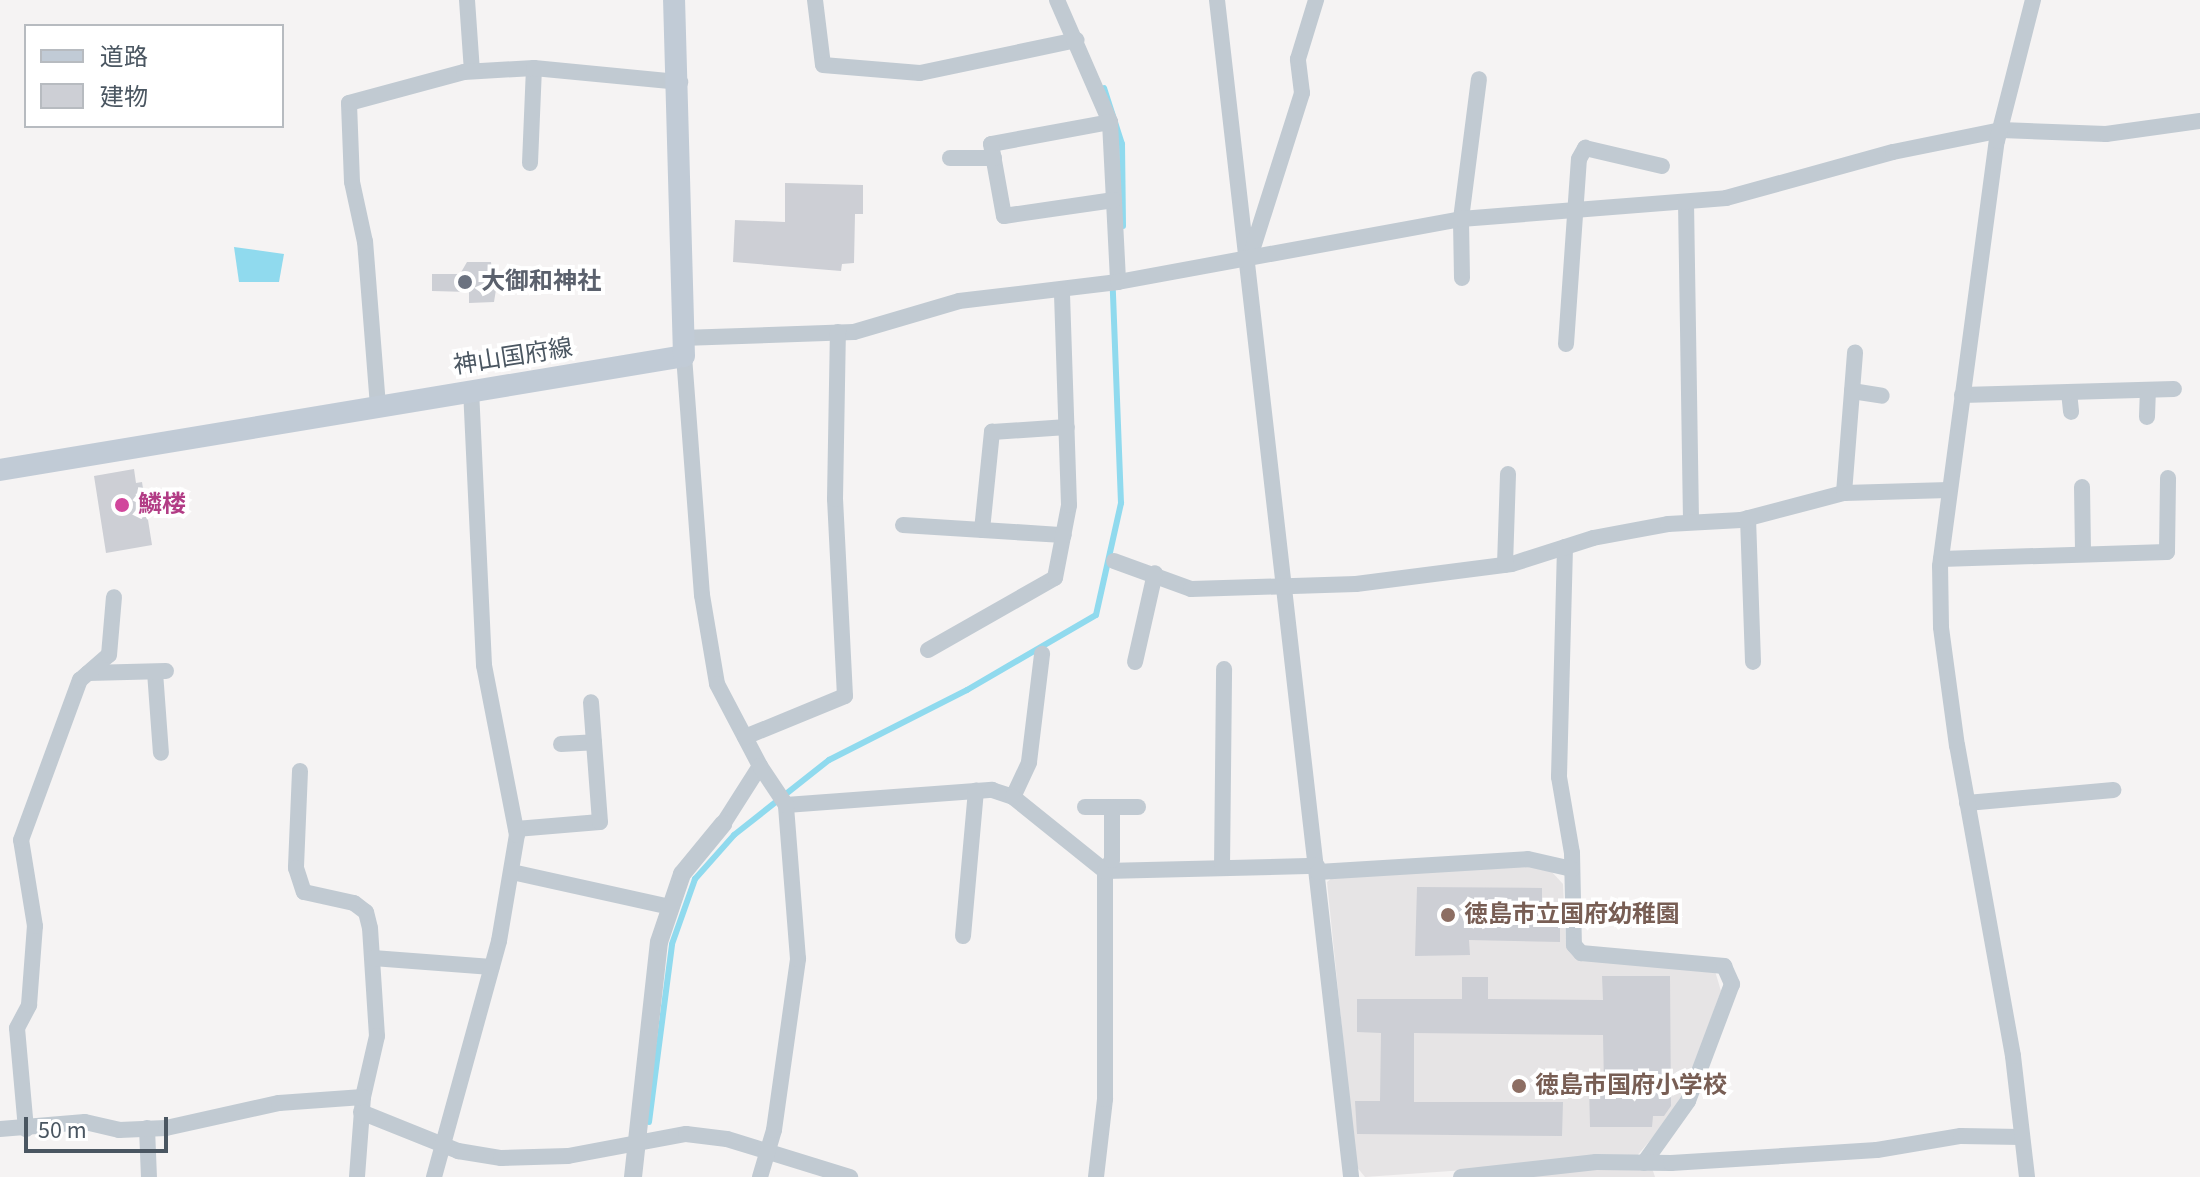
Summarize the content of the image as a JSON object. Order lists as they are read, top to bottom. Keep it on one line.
{"streets":{"main road":["神山国府線"]},"places":["大御和神社","鱗楼","徳島市立国府幼稚園","徳島市国府小学校"],"legend":["道路","建物"],"scale_bar":"50 m"}
